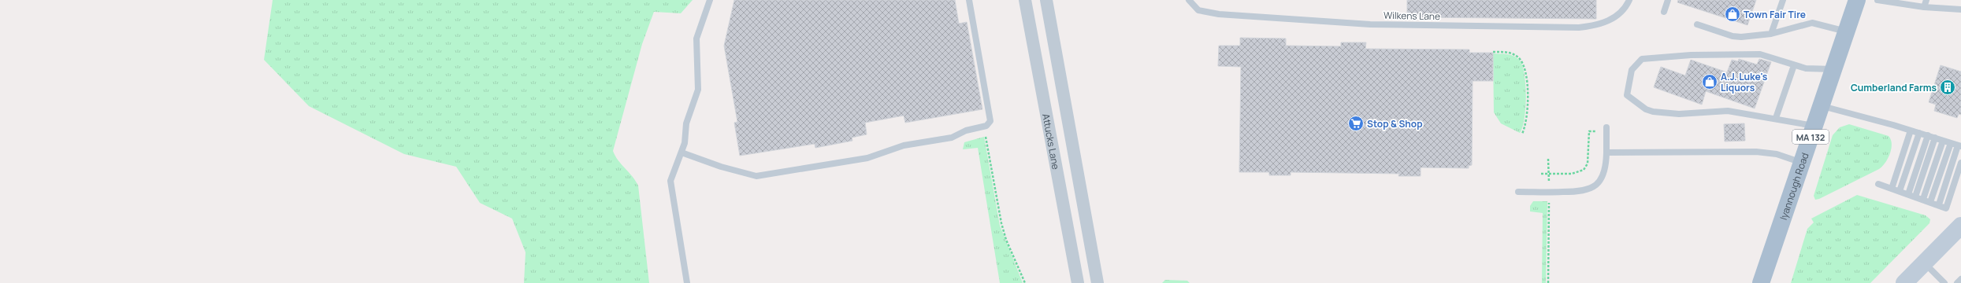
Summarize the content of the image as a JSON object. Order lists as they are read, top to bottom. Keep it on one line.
{"streets":{"main road":["MA 132","Iyannough Road"],"street":["Attucks Lane"],"lane":["Wilkens Lane"]},"places":{"shop":["Town Fair Tire","A.J. Luke's Liquors"],"building":["Cumberland Farms"],"supermarket":["Stop & Shop"]}}
